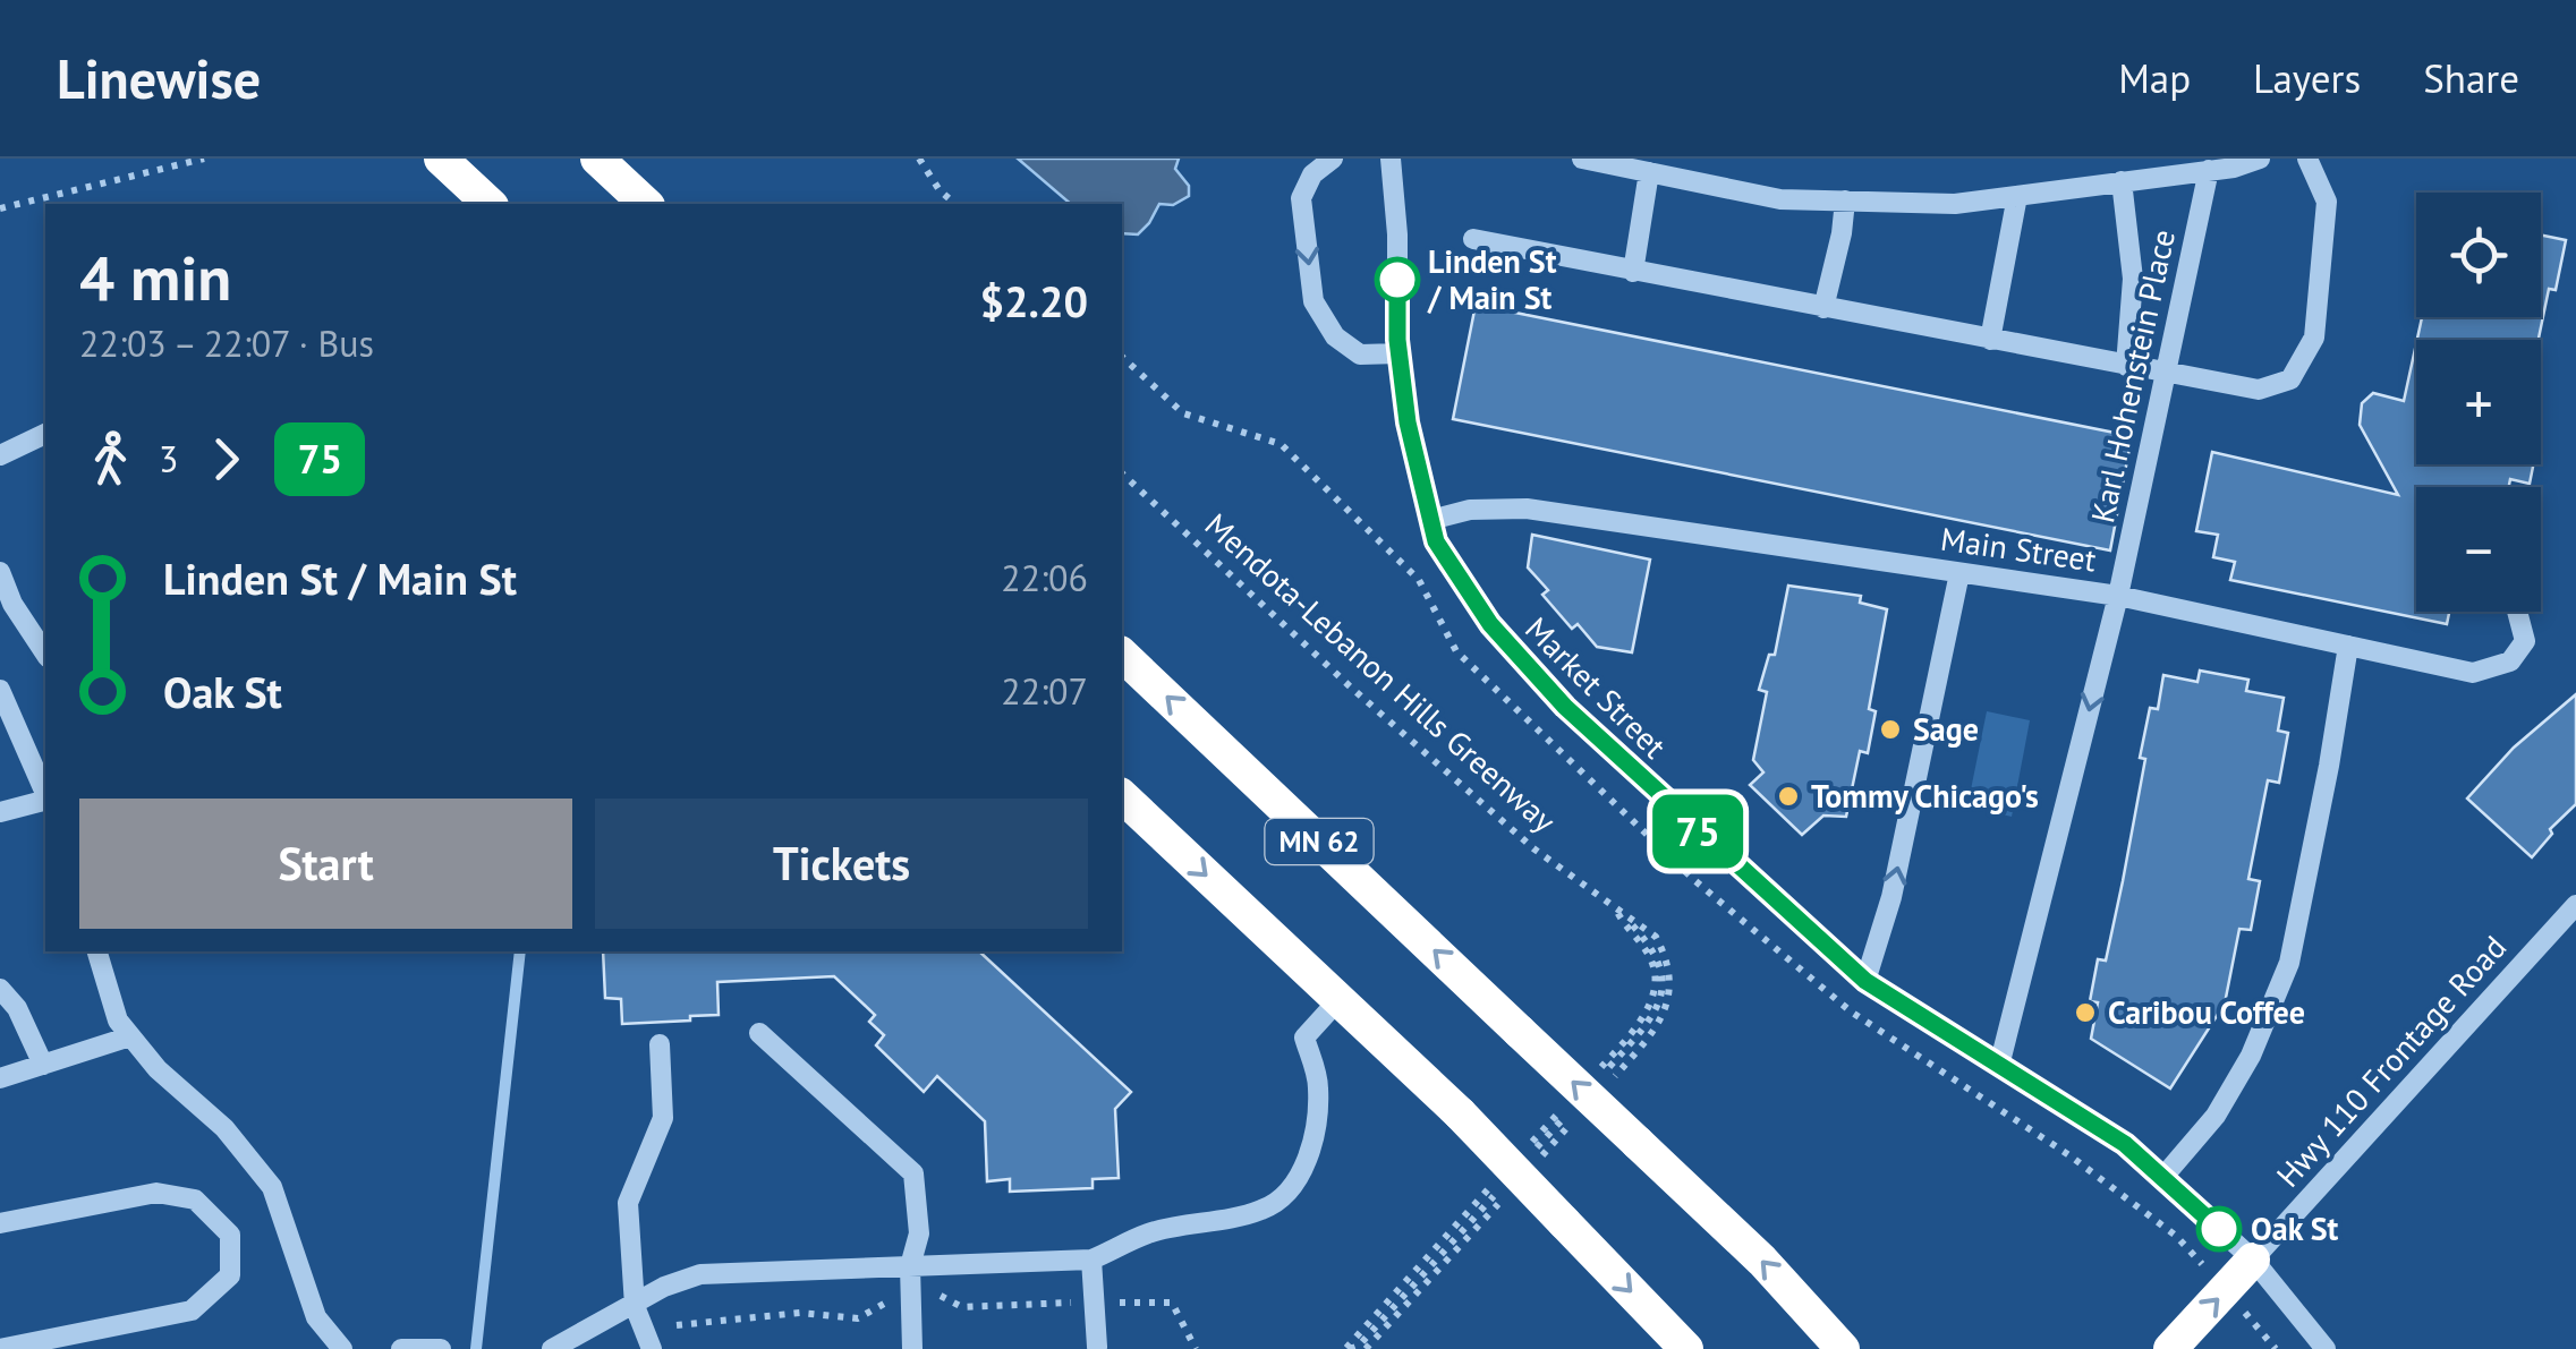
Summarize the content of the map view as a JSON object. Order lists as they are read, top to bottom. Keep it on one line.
{"streets":{"highway":["MN 62"],"street":["Karl Hohenstein Place","Main Street","Market Street","Hwy 110 Frontage Road"],"path":["Mendota-Lebanon Hills Greenway"]},"crossings":[["Karl Hohenstein Place","Main Street"],["Main Street","Market Street"],["Market Street","Hwy 110 Frontage Road"]],"places":["Linden St / Main St","Sage","Tommy Chicago's","Caribou Coffee","Oak St"],"lines":["bus line 75"],"page":{"header":"Linewise","nav":["Map","Layers","Share"],"on_map":"75","map_buttons":["+","−"],"heading":["4 min","22:03 – 22:07 · Bus","$2.20"],"legs":["3","75"],"list":[{"name":"Linden St / Main St","value":"22:06"},{"name":"Oak St","value":"22:07"}],"buttons":["Start","Tickets"]}}
